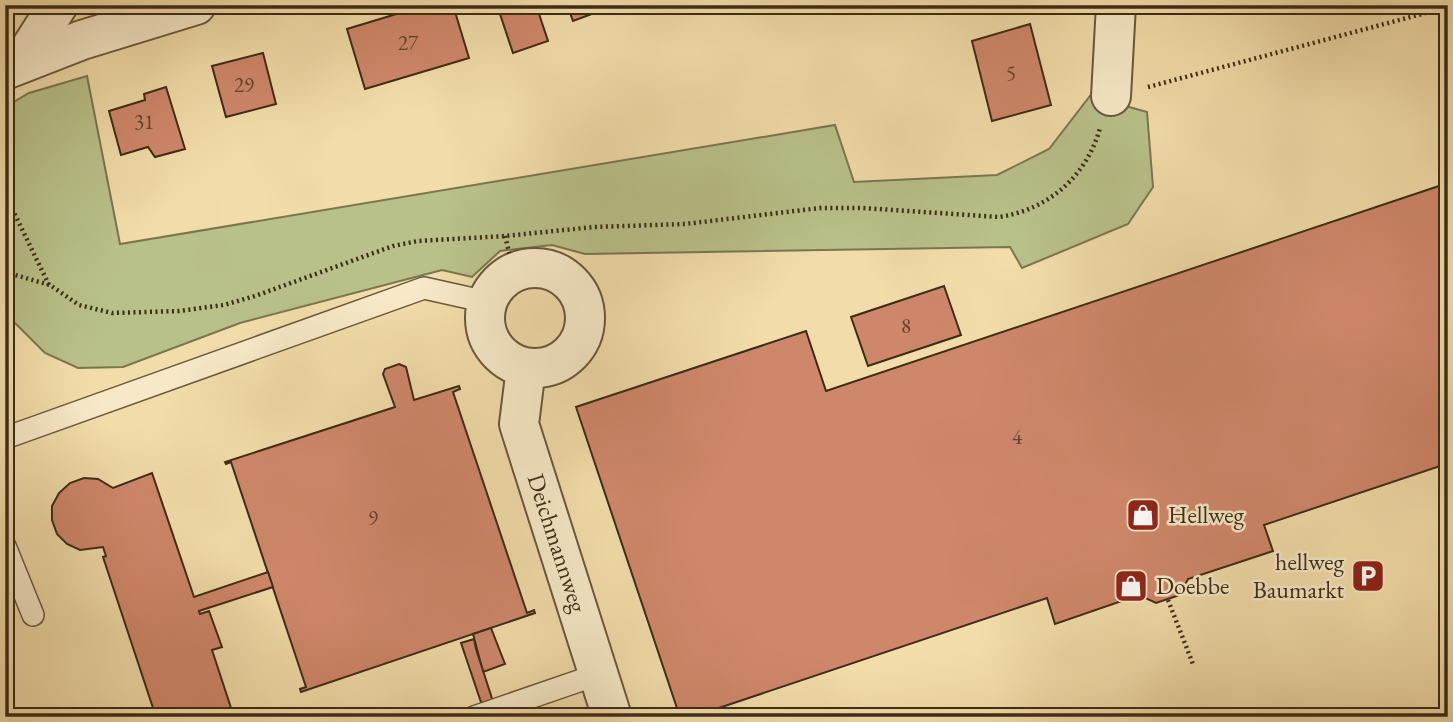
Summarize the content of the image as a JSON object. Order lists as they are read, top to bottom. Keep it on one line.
{"streets":{"street":["Deichmannweg"]},"places":{"shop":["Hellweg","Doebbe"],"parking":["hellweg Baumarkt"]},"house_numbers":["27","5","29","31","8","4","9"]}
